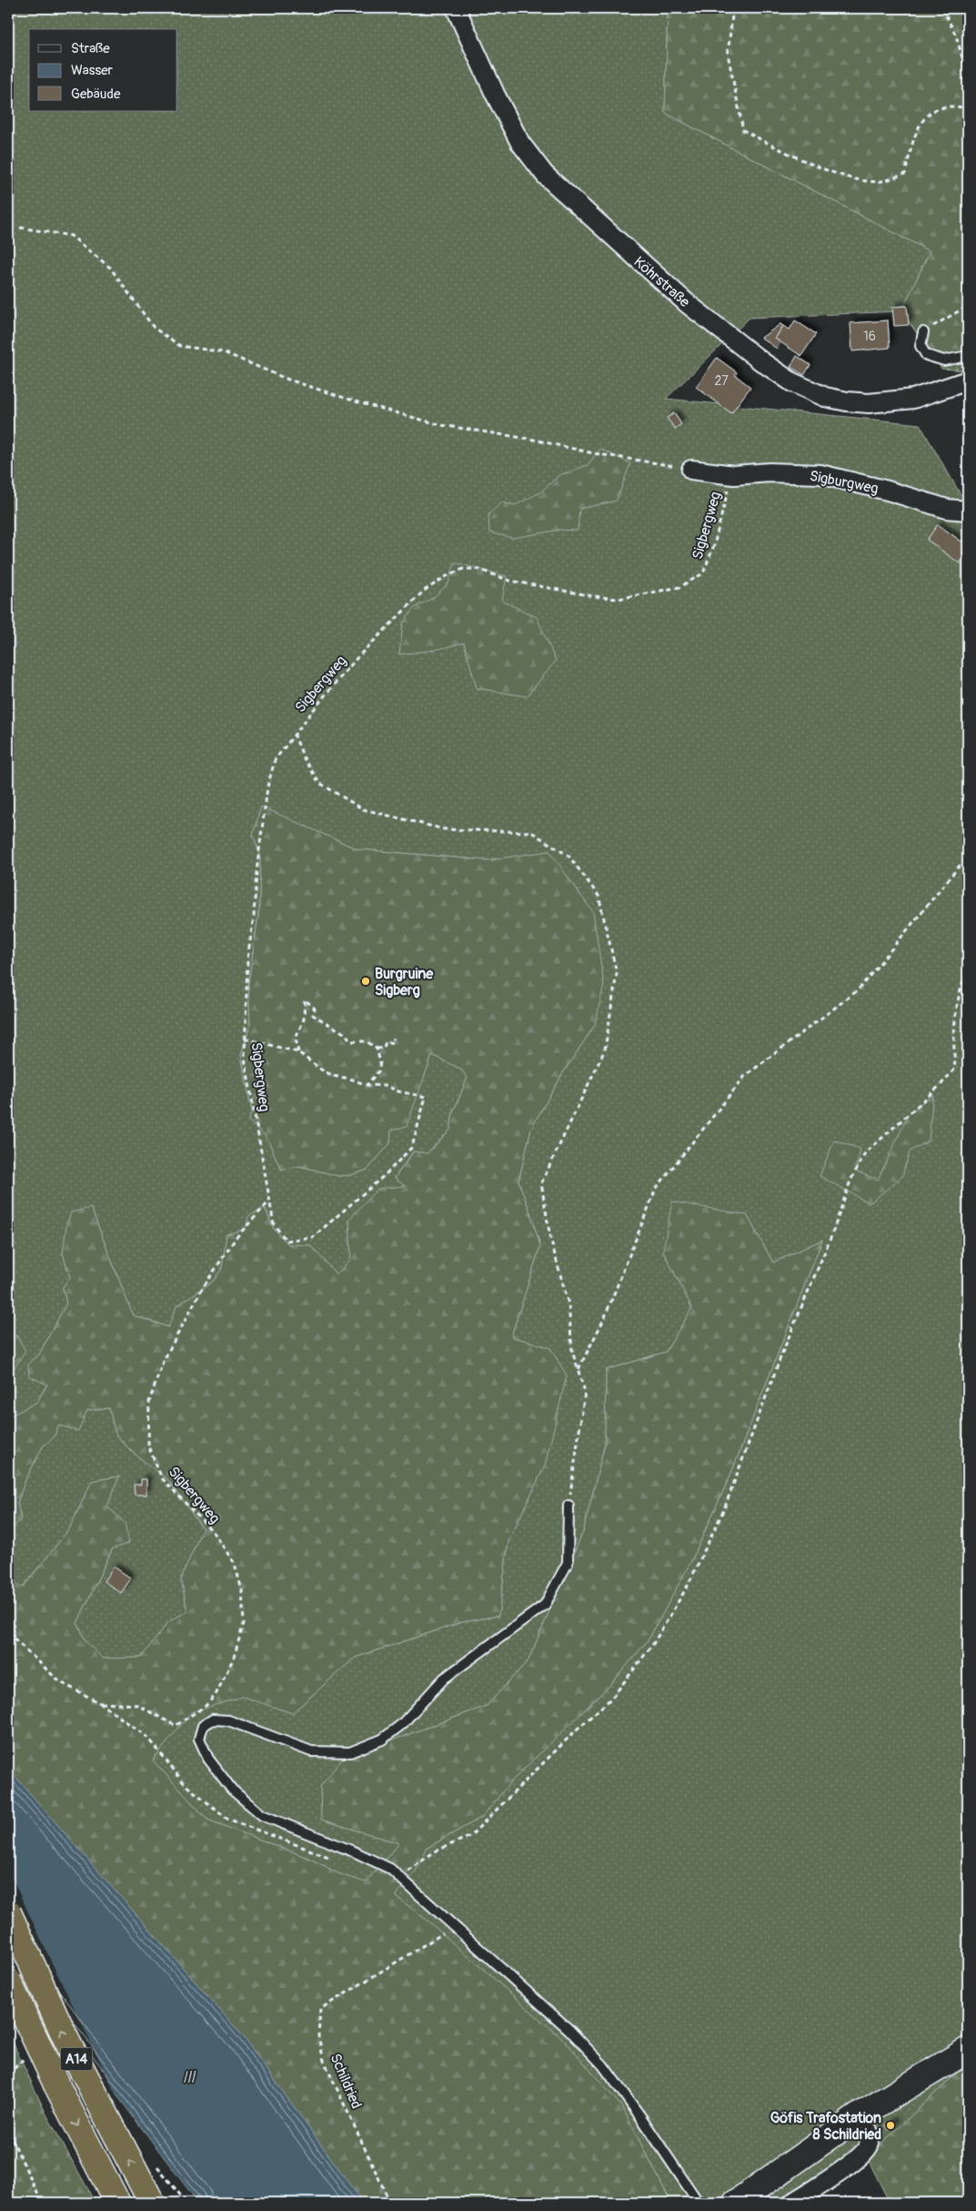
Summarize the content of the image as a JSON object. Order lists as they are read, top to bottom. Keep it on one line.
{"streets":{"highway":["A14"],"street":["Köhrstraße","Sigburgweg"],"path":["Sigbergweg","Schildried"]},"crossings":[["Sigburgweg","Sigbergweg"]],"water":["Ill"],"places":["Burgruine Sigberg","Göfis Trafostation 8 Schildried"],"house_numbers":["16","27"],"legend":["Straße","Wasser","Gebäude"]}
